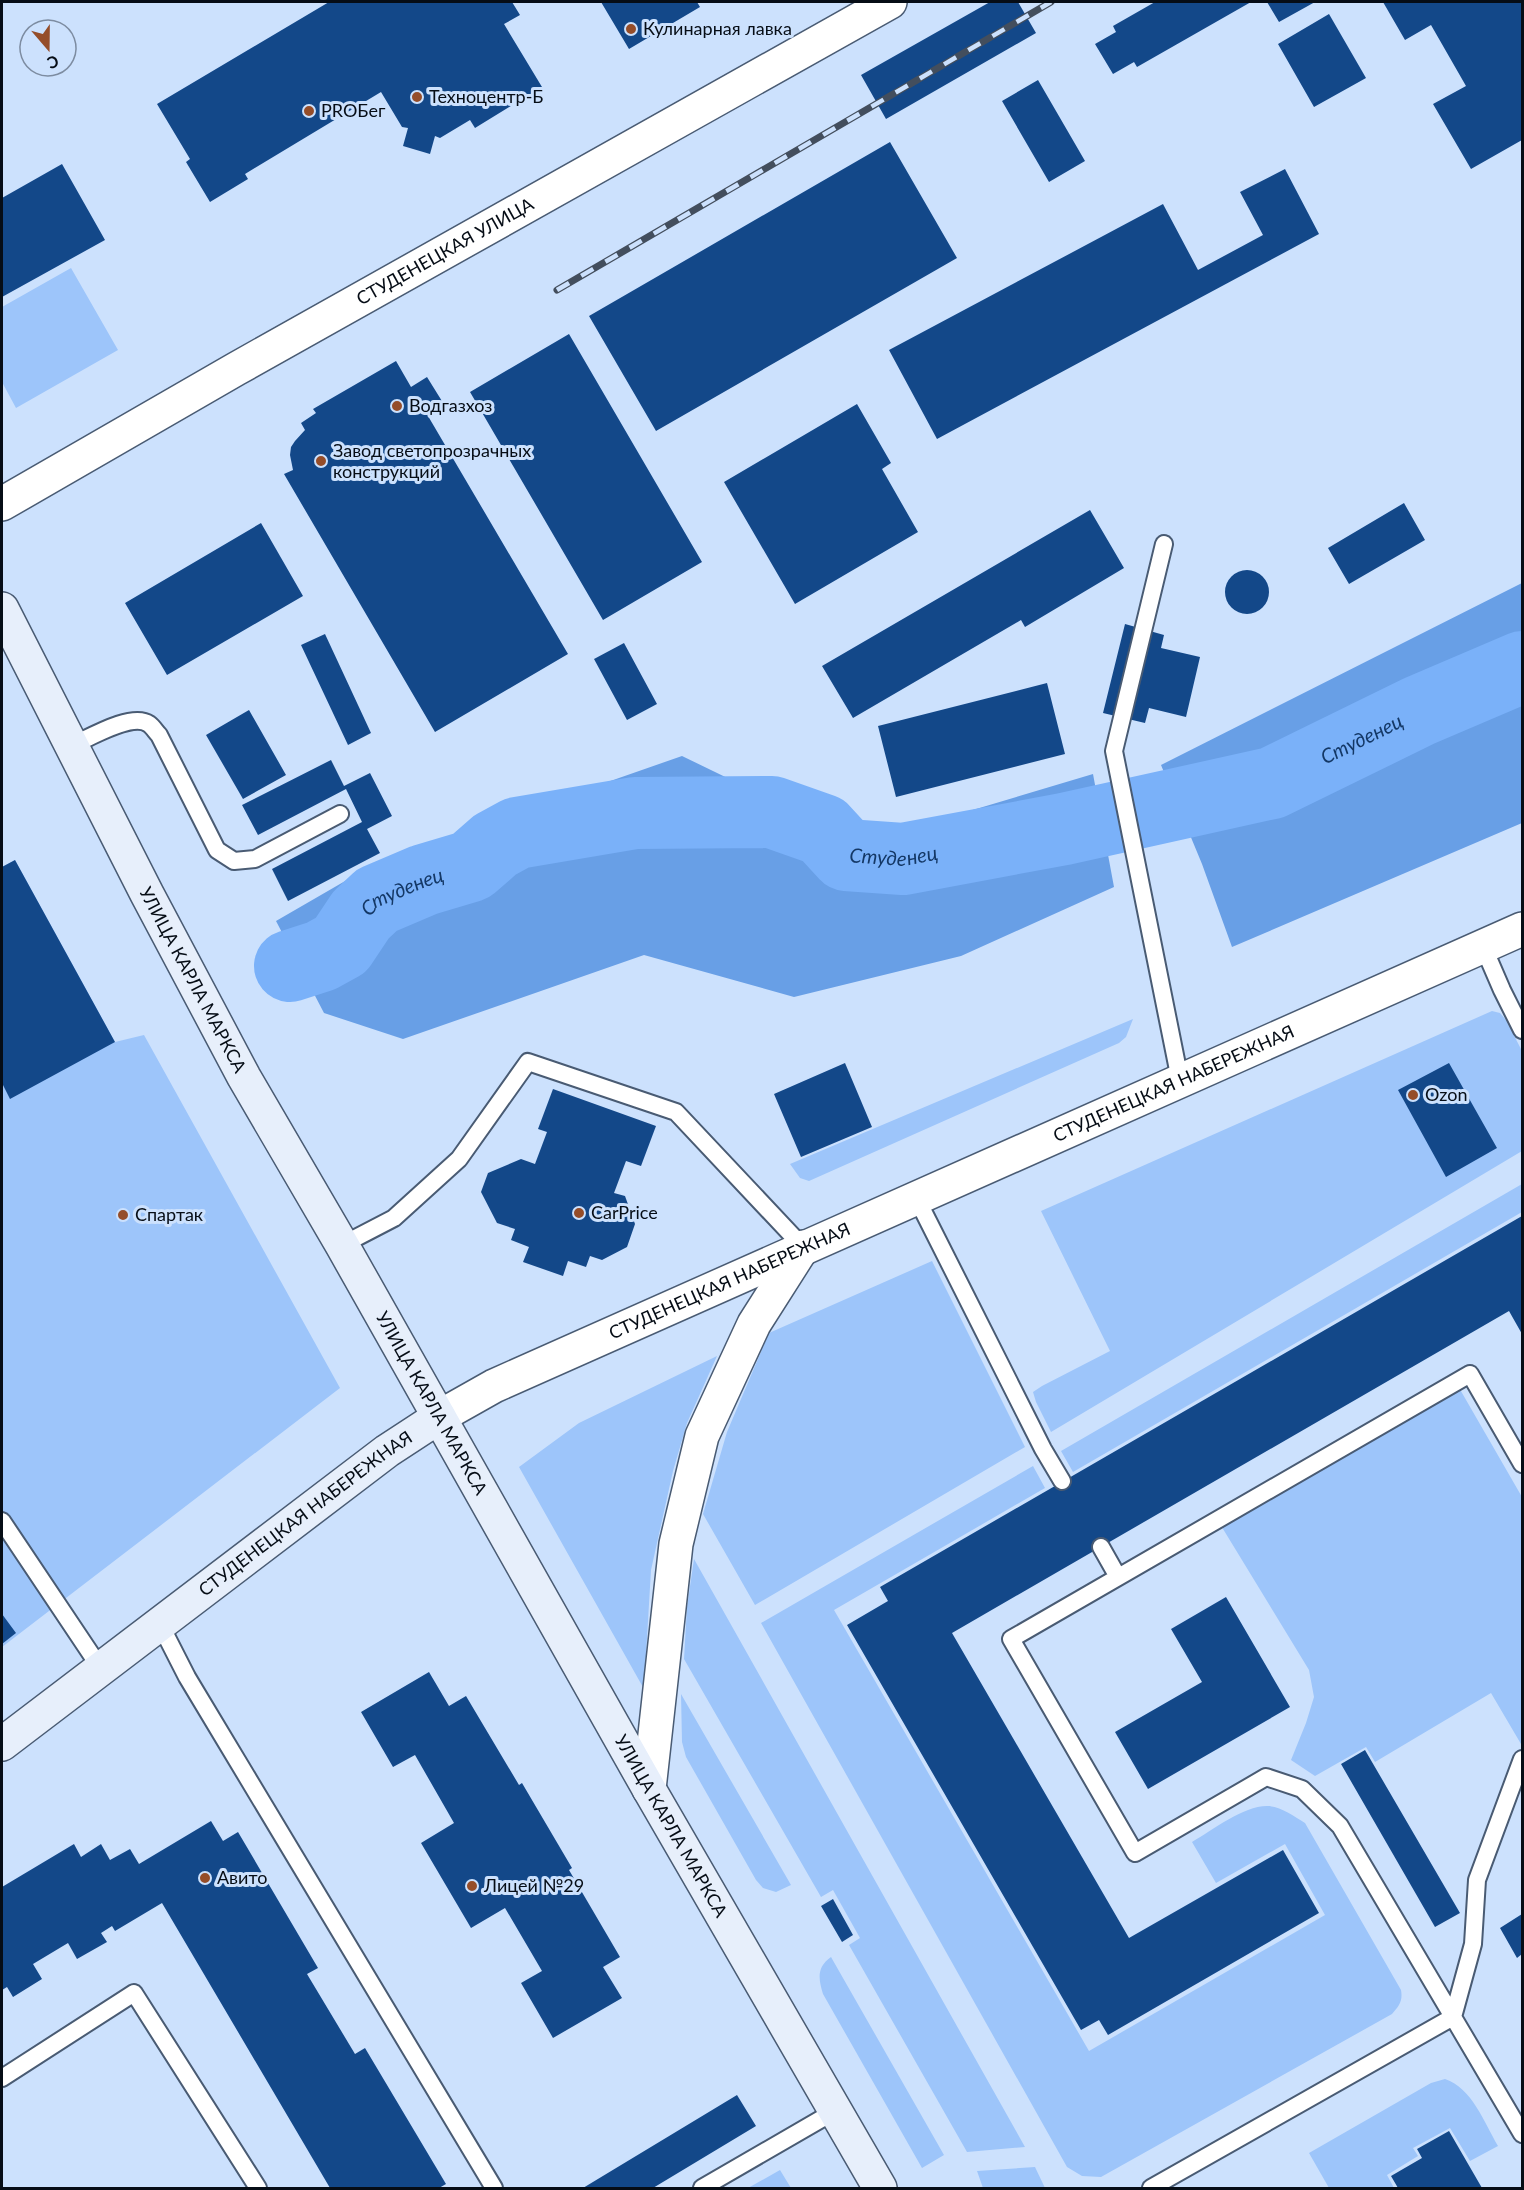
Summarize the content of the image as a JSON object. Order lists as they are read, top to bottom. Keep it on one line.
{"streets":{"main road":["УЛИЦА КАРЛА МАРКСА","СТУДЕНЕЦКАЯ НАБЕРЕЖНАЯ"],"street":["СТУДЕНЕЦКАЯ УЛИЦА"]},"crossings":[["УЛИЦА КАРЛА МАРКСА","СТУДЕНЕЦКАЯ НАБЕРЕЖНАЯ"]],"water":["Студенец"],"places":["Кулинарная лавка","Техноцентр-Б","PROБег","Водгазхоз","Завод светопрозрачных конструкций","Ozon","CarPrice","Спартак","Авито","Лицей №29"],"north":"bottom"}
